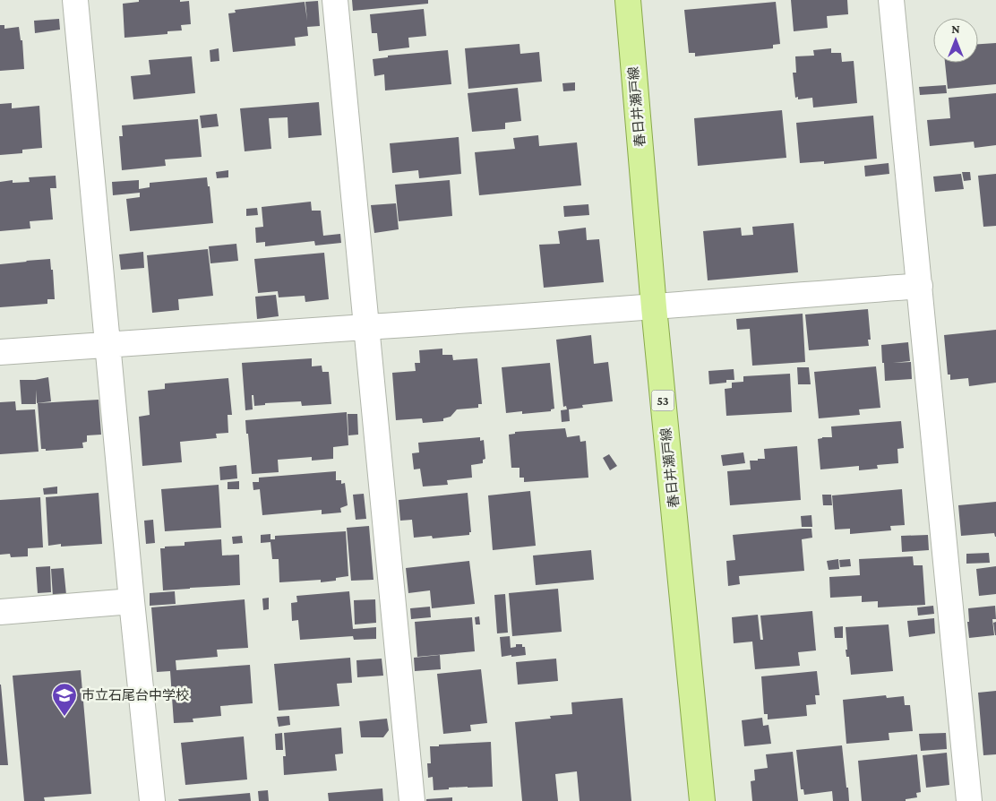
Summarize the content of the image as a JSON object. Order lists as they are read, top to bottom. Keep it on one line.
{"streets":{"main road":["春日井瀬戸線","53"]},"places":{"school or university":["市立石尾台中学校"]},"north":"top"}
